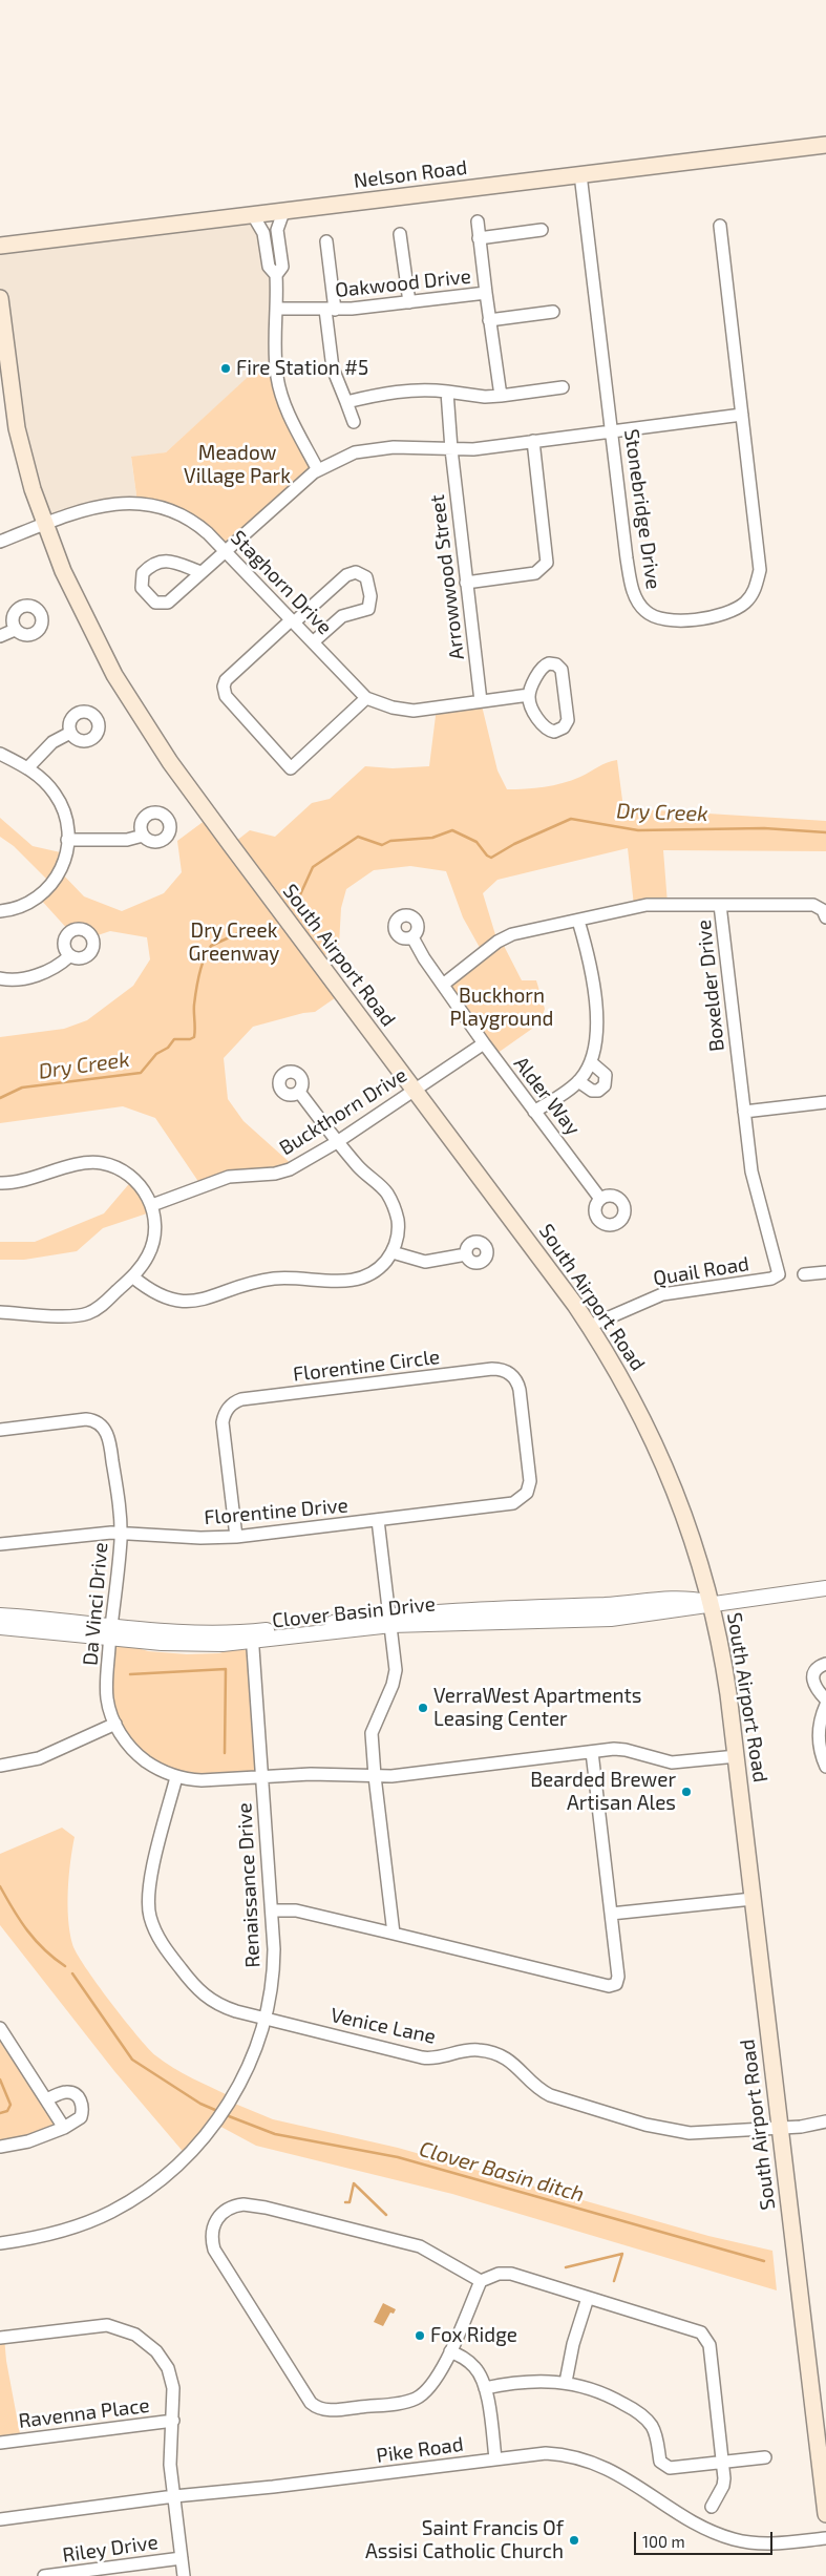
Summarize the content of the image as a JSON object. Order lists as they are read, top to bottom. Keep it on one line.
{"streets":{"main road":["Nelson Road","South Airport Road"],"street":["Oakwood Drive","Stonebridge Drive","Arrowwood Street","Staghorn Drive","Boxelder Drive","Alder Way","Buckthorn Drive","Quail Road","Florentine Circle","Florentine Drive","Da Vinci Drive","Clover Basin Drive","Renaissance Drive","Venice Lane","Ravenna Place","Pike Road","Riley Drive"]},"crossings":[["Nelson Road","Stonebridge Drive"],["Arrowwood Street","Staghorn Drive"],["Staghorn Drive","South Airport Road"],["South Airport Road","Buckthorn Drive"],["South Airport Road","Quail Road"],["South Airport Road","Da Vinci Drive"],["South Airport Road","Clover Basin Drive"],["South Airport Road","Venice Lane"],["Boxelder Drive","Alder Way"],["Boxelder Drive","Quail Road"],["Alder Way","Buckthorn Drive"],["Florentine Circle","Florentine Drive"],["Florentine Drive","Da Vinci Drive"],["Da Vinci Drive","Clover Basin Drive"],["Da Vinci Drive","Renaissance Drive"],["Da Vinci Drive","Venice Lane"],["Clover Basin Drive","Renaissance Drive"],["Renaissance Drive","Venice Lane"]],"water":["Dry Creek","Clover Basin ditch"],"parks":["Meadow Village Park","Dry Creek Greenway","Buckhorn Playground"],"places":["Fire Station #5","VerraWest Apartments Leasing Center","Bearded Brewer Artisan Ales","Fox Ridge","Saint Francis Of Assisi Catholic Church"],"scale_bar":"100 m"}
